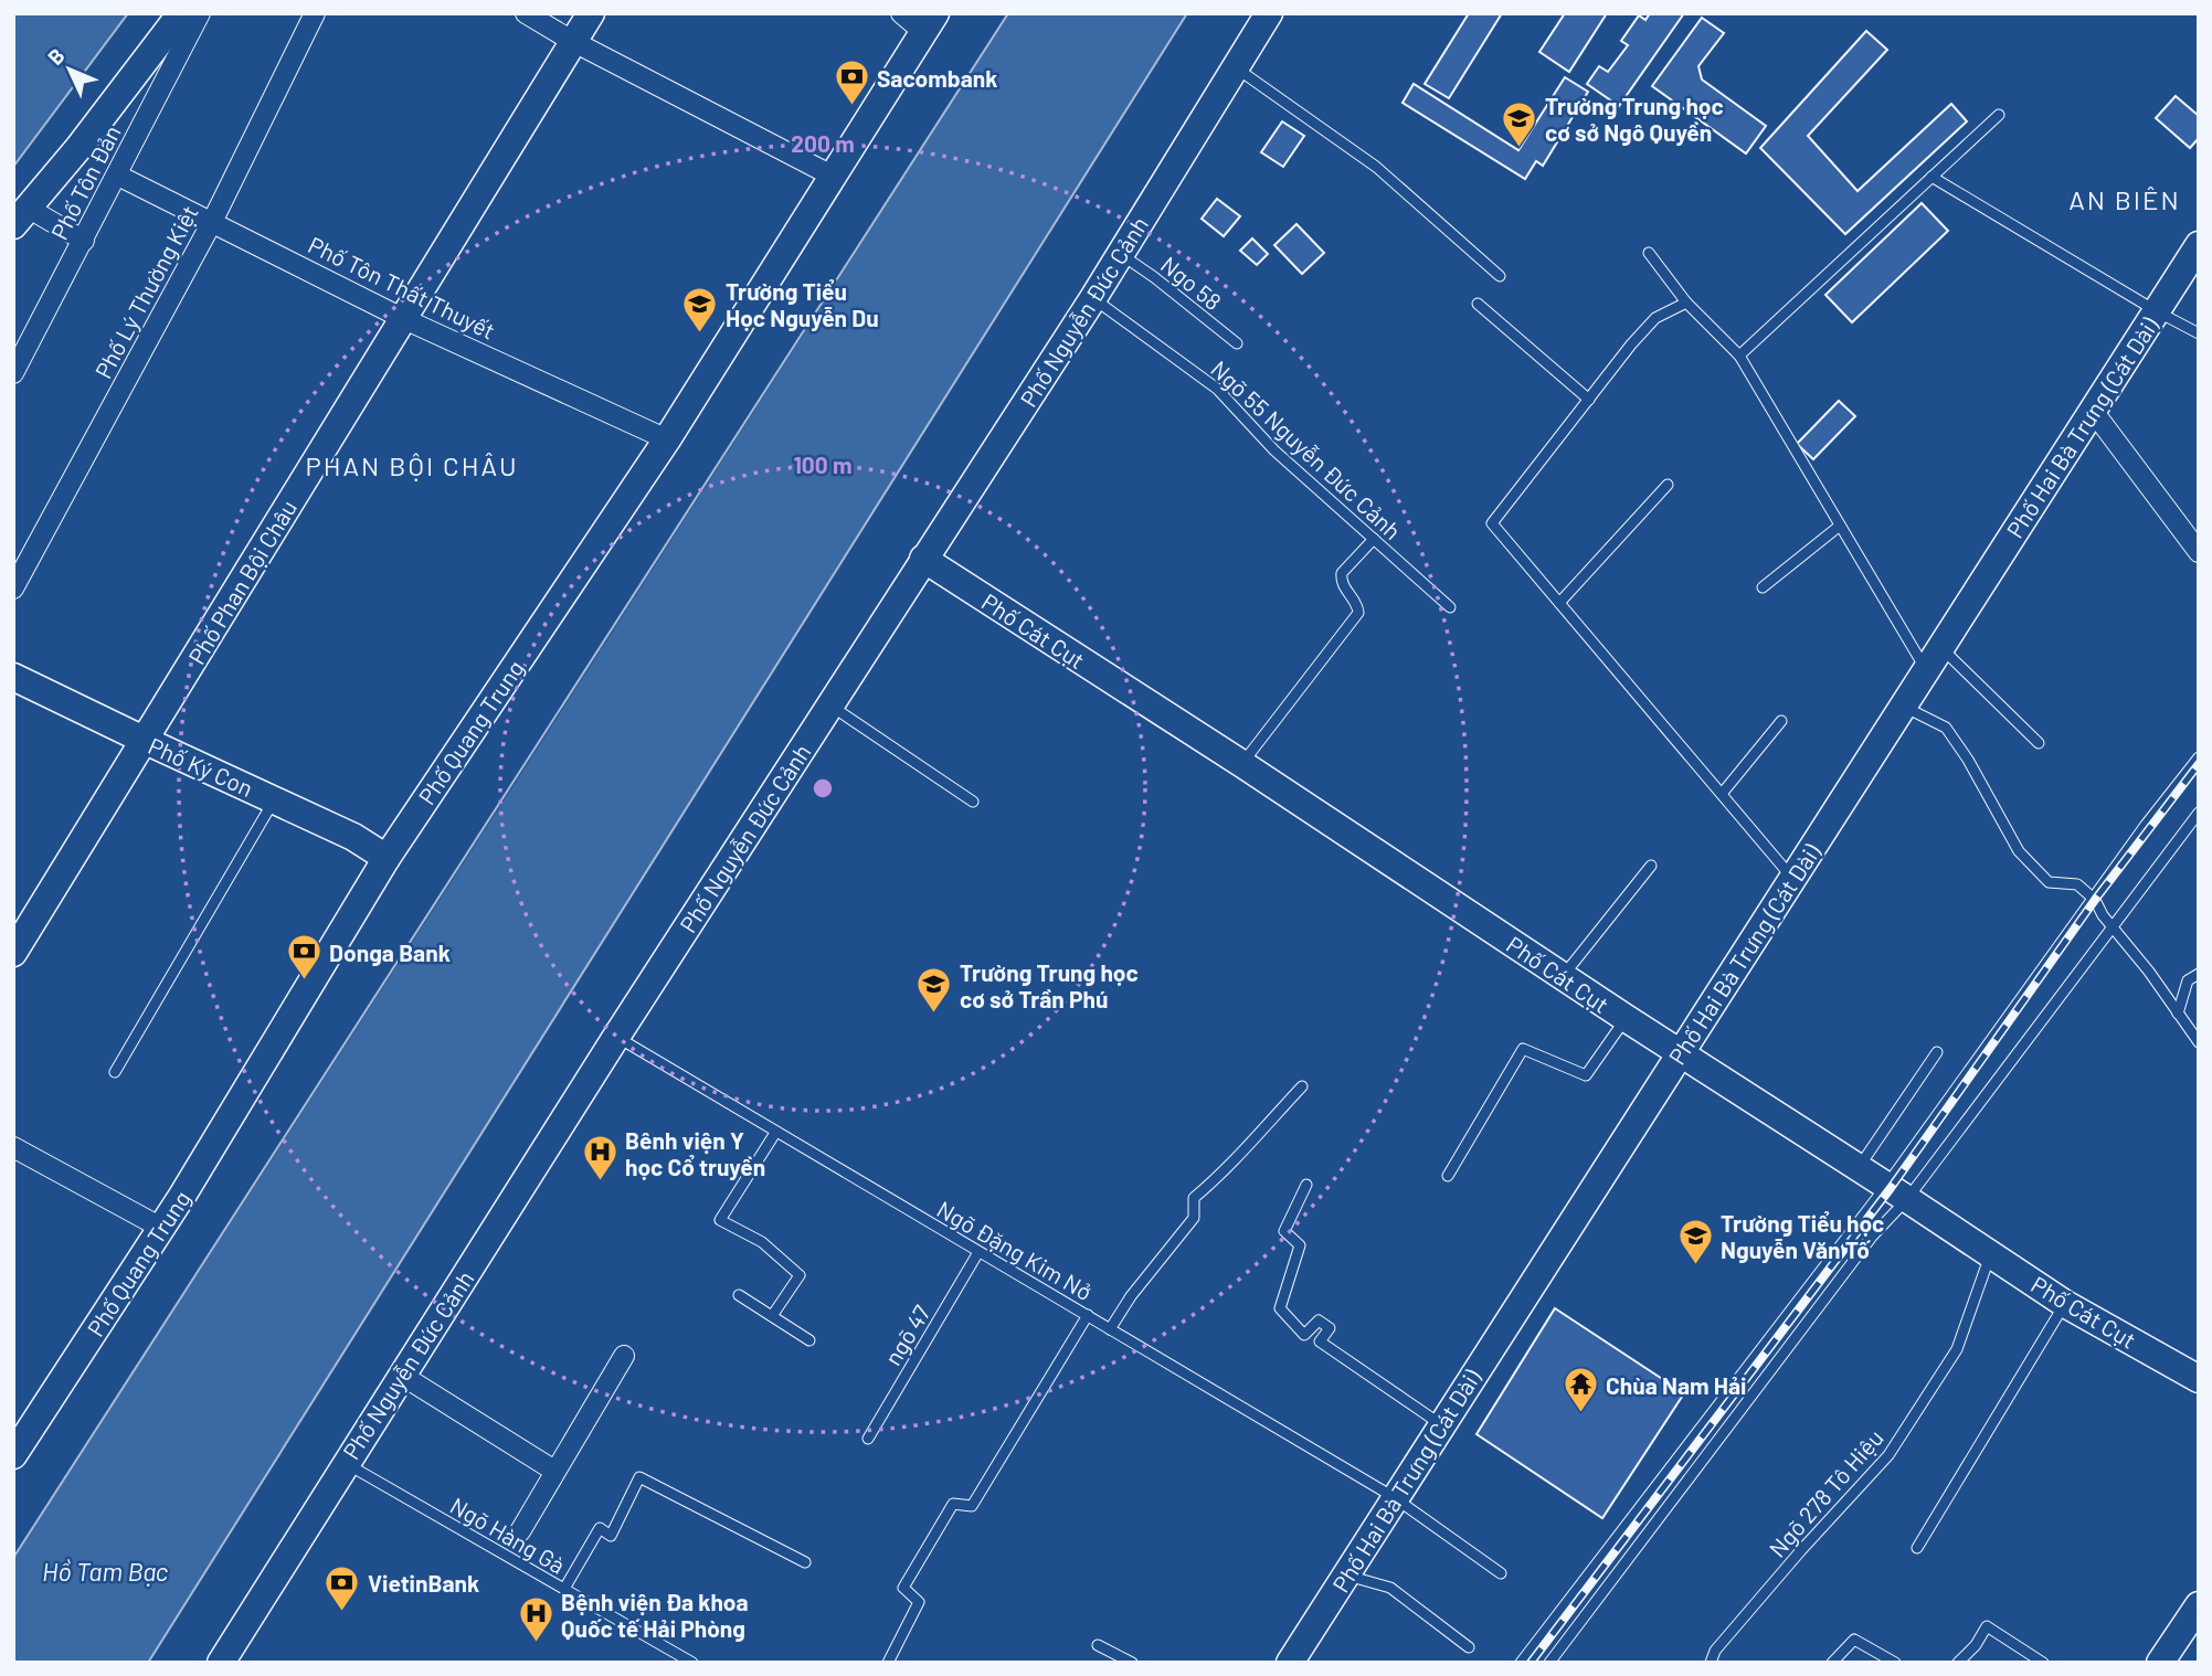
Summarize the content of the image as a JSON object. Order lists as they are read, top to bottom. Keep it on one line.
{"streets":{"main road":["Phố Nguyễn Đức Cảnh","Phố Hai Bà Trưng (Cát Dài)","Phố Phan Bội Châu","Phố Cát Cụt","Phố Quang Trung","Phố Ký Con"],"street":["Phố Tôn Đản","Phố Tôn Thất Thuyết","Phố Lý Thường Kiệt"],"lane":["Ngo 58","Ngõ 55 Nguyễn Đức Cảnh","Ngõ Đặng Kim Nở","ngõ 47","Ngõ 278 Tô Hiệu","Ngõ Hàng Gà"]},"crossings":[["Phố Tôn Đản","Phố Tôn Thất Thuyết"],["Ngo 58","Phố Nguyễn Đức Cảnh"],["Phố Tôn Thất Thuyết","Phố Lý Thường Kiệt"],["Phố Tôn Thất Thuyết","Phố Phan Bội Châu"],["Phố Tôn Thất Thuyết","Phố Quang Trung"],["Phố Nguyễn Đức Cảnh","Ngõ 55 Nguyễn Đức Cảnh"],["Phố Nguyễn Đức Cảnh","Phố Cát Cụt"],["Phố Nguyễn Đức Cảnh","Ngõ Đặng Kim Nở"],["Phố Nguyễn Đức Cảnh","Ngõ Hàng Gà"],["Phố Hai Bà Trưng (Cát Dài)","Phố Cát Cụt"],["Phố Hai Bà Trưng (Cát Dài)","Ngõ Đặng Kim Nở"],["Phố Phan Bội Châu","Phố Ký Con"],["Phố Cát Cụt","Ngõ 278 Tô Hiệu"],["Phố Quang Trung","Phố Ký Con"],["Ngõ Đặng Kim Nở","ngõ 47"]],"districts":["AN BIÊN","PHAN BỘI CHÂU"],"water":["Hồ Tam Bạc"],"places":{"bank":["Sacombank","Donga Bank","VietinBank"],"school or university":["Trường Trung học cơ sở Ngô Quyền","Trường Tiểu Học Nguyễn Du","Trường Trung học cơ sở Trần Phú","Trường Tiểu học Nguyễn Văn Tố"],"hospital":["Bênh viện Y học Cổ truyền","Bệnh viện Đa khoa Quốc tế Hải Phòng"],"temple":["Chùa Nam Hải"]},"north":"top left","rings":["200 m","100 m"]}
